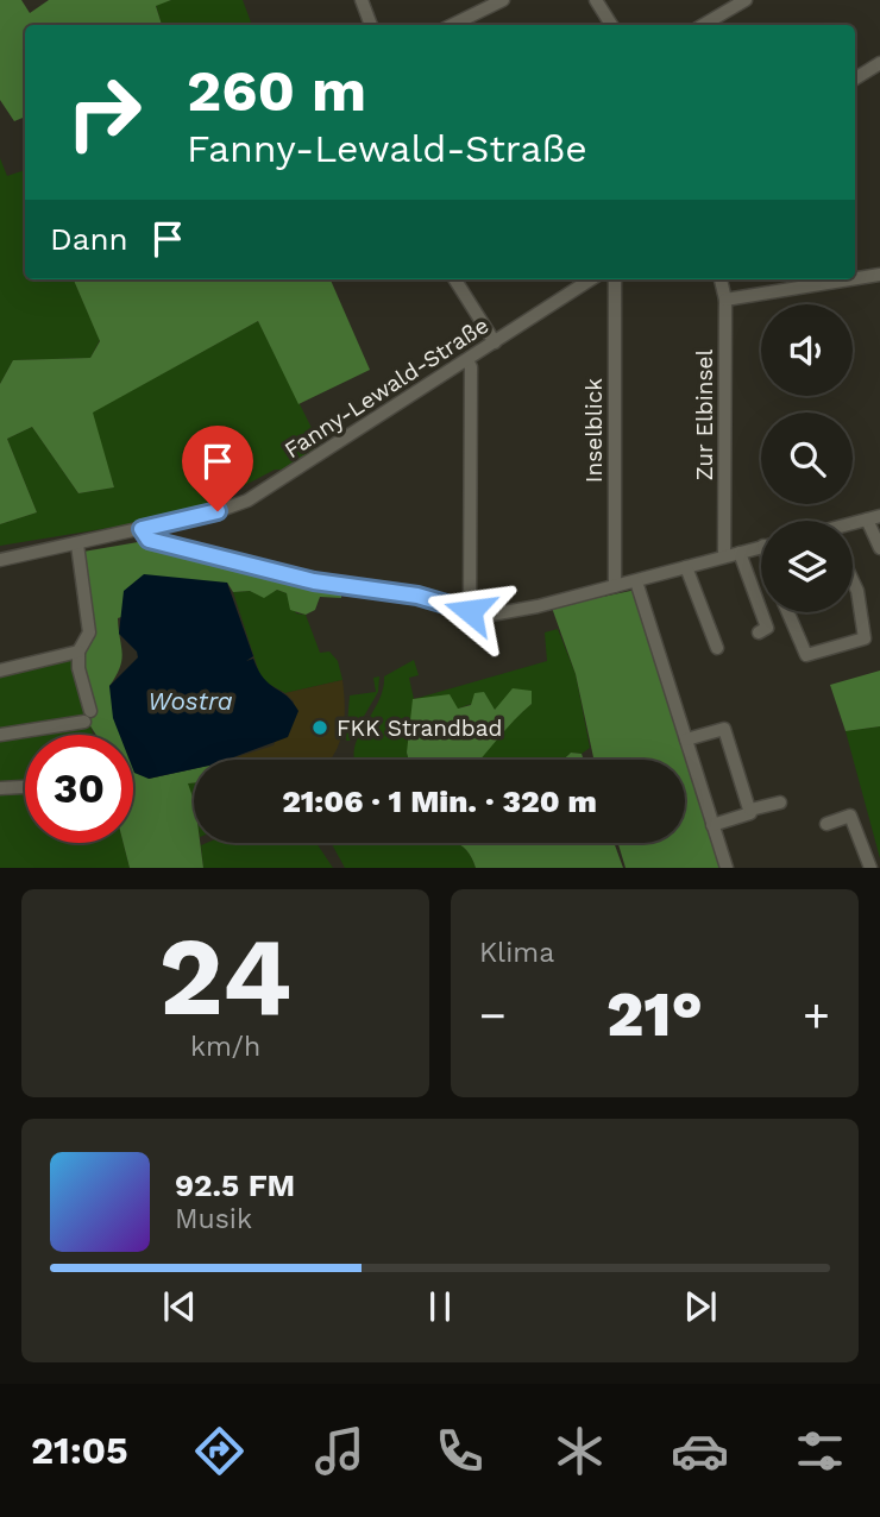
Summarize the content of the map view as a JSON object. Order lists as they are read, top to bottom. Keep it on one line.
{"streets":{"street":["Fanny-Lewald-Straße","Zur Elbinsel","Inselblick"]},"water":["Wostra"],"places":["FKK Strandbad"],"page":{"turn":["260 m","Fanny-Lewald-Straße"],"then":"Dann","limit":"30","trip":"21:06 · 1 Min. · 320 m","tile":[["24","km/h"],"Klima"],"heat":["−","21°","+"],"song":["92.5 FM","Musik"],"tabs":"21:05"}}
